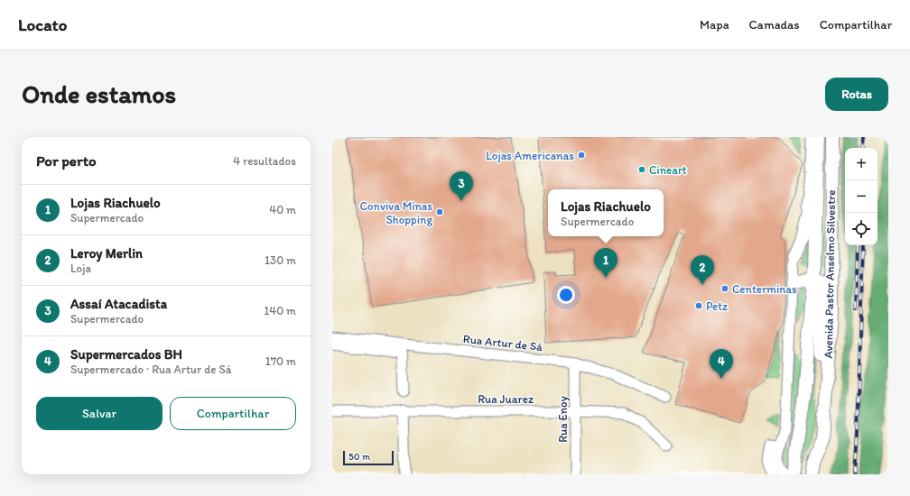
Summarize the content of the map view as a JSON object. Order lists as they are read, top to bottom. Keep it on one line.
{"streets":{"main road":["Avenida Pastor Anselmo Silvestre"],"street":["Rua Artur de Sá","Rua Juarez","Rua Enoy"]},"crossings":[["Rua Artur de Sá","Rua Enoy"],["Rua Juarez","Rua Enoy"]],"places":["Lojas Americanas","Cineart","Conviva Minas Shopping","Centerminas","Petz"],"scale_bar":"50 m","page":{"header":"Locato","nav":["Mapa","Camadas","Compartilhar"],"buttons":["Rotas",["Salvar","Compartilhar"]],"title":"Onde estamos","heading":["Por perto","4 resultados"],"map_buttons":["+","−"],"pins":["3","1","2","4"],"list":[{"mark":"1","name":"Lojas Riachuelo","note":"Supermercado","value":"40 m"},{"mark":"2","name":"Leroy Merlin","note":"Loja","value":"130 m"},{"mark":"3","name":"Assaí Atacadista","note":"Supermercado","value":"140 m"},{"mark":"4","name":"Supermercados BH","note":"Supermercado · Rua Artur de Sá","value":"170 m"}],"popup":["Lojas Riachuelo","Supermercado"],"scale":"50 m"}}
